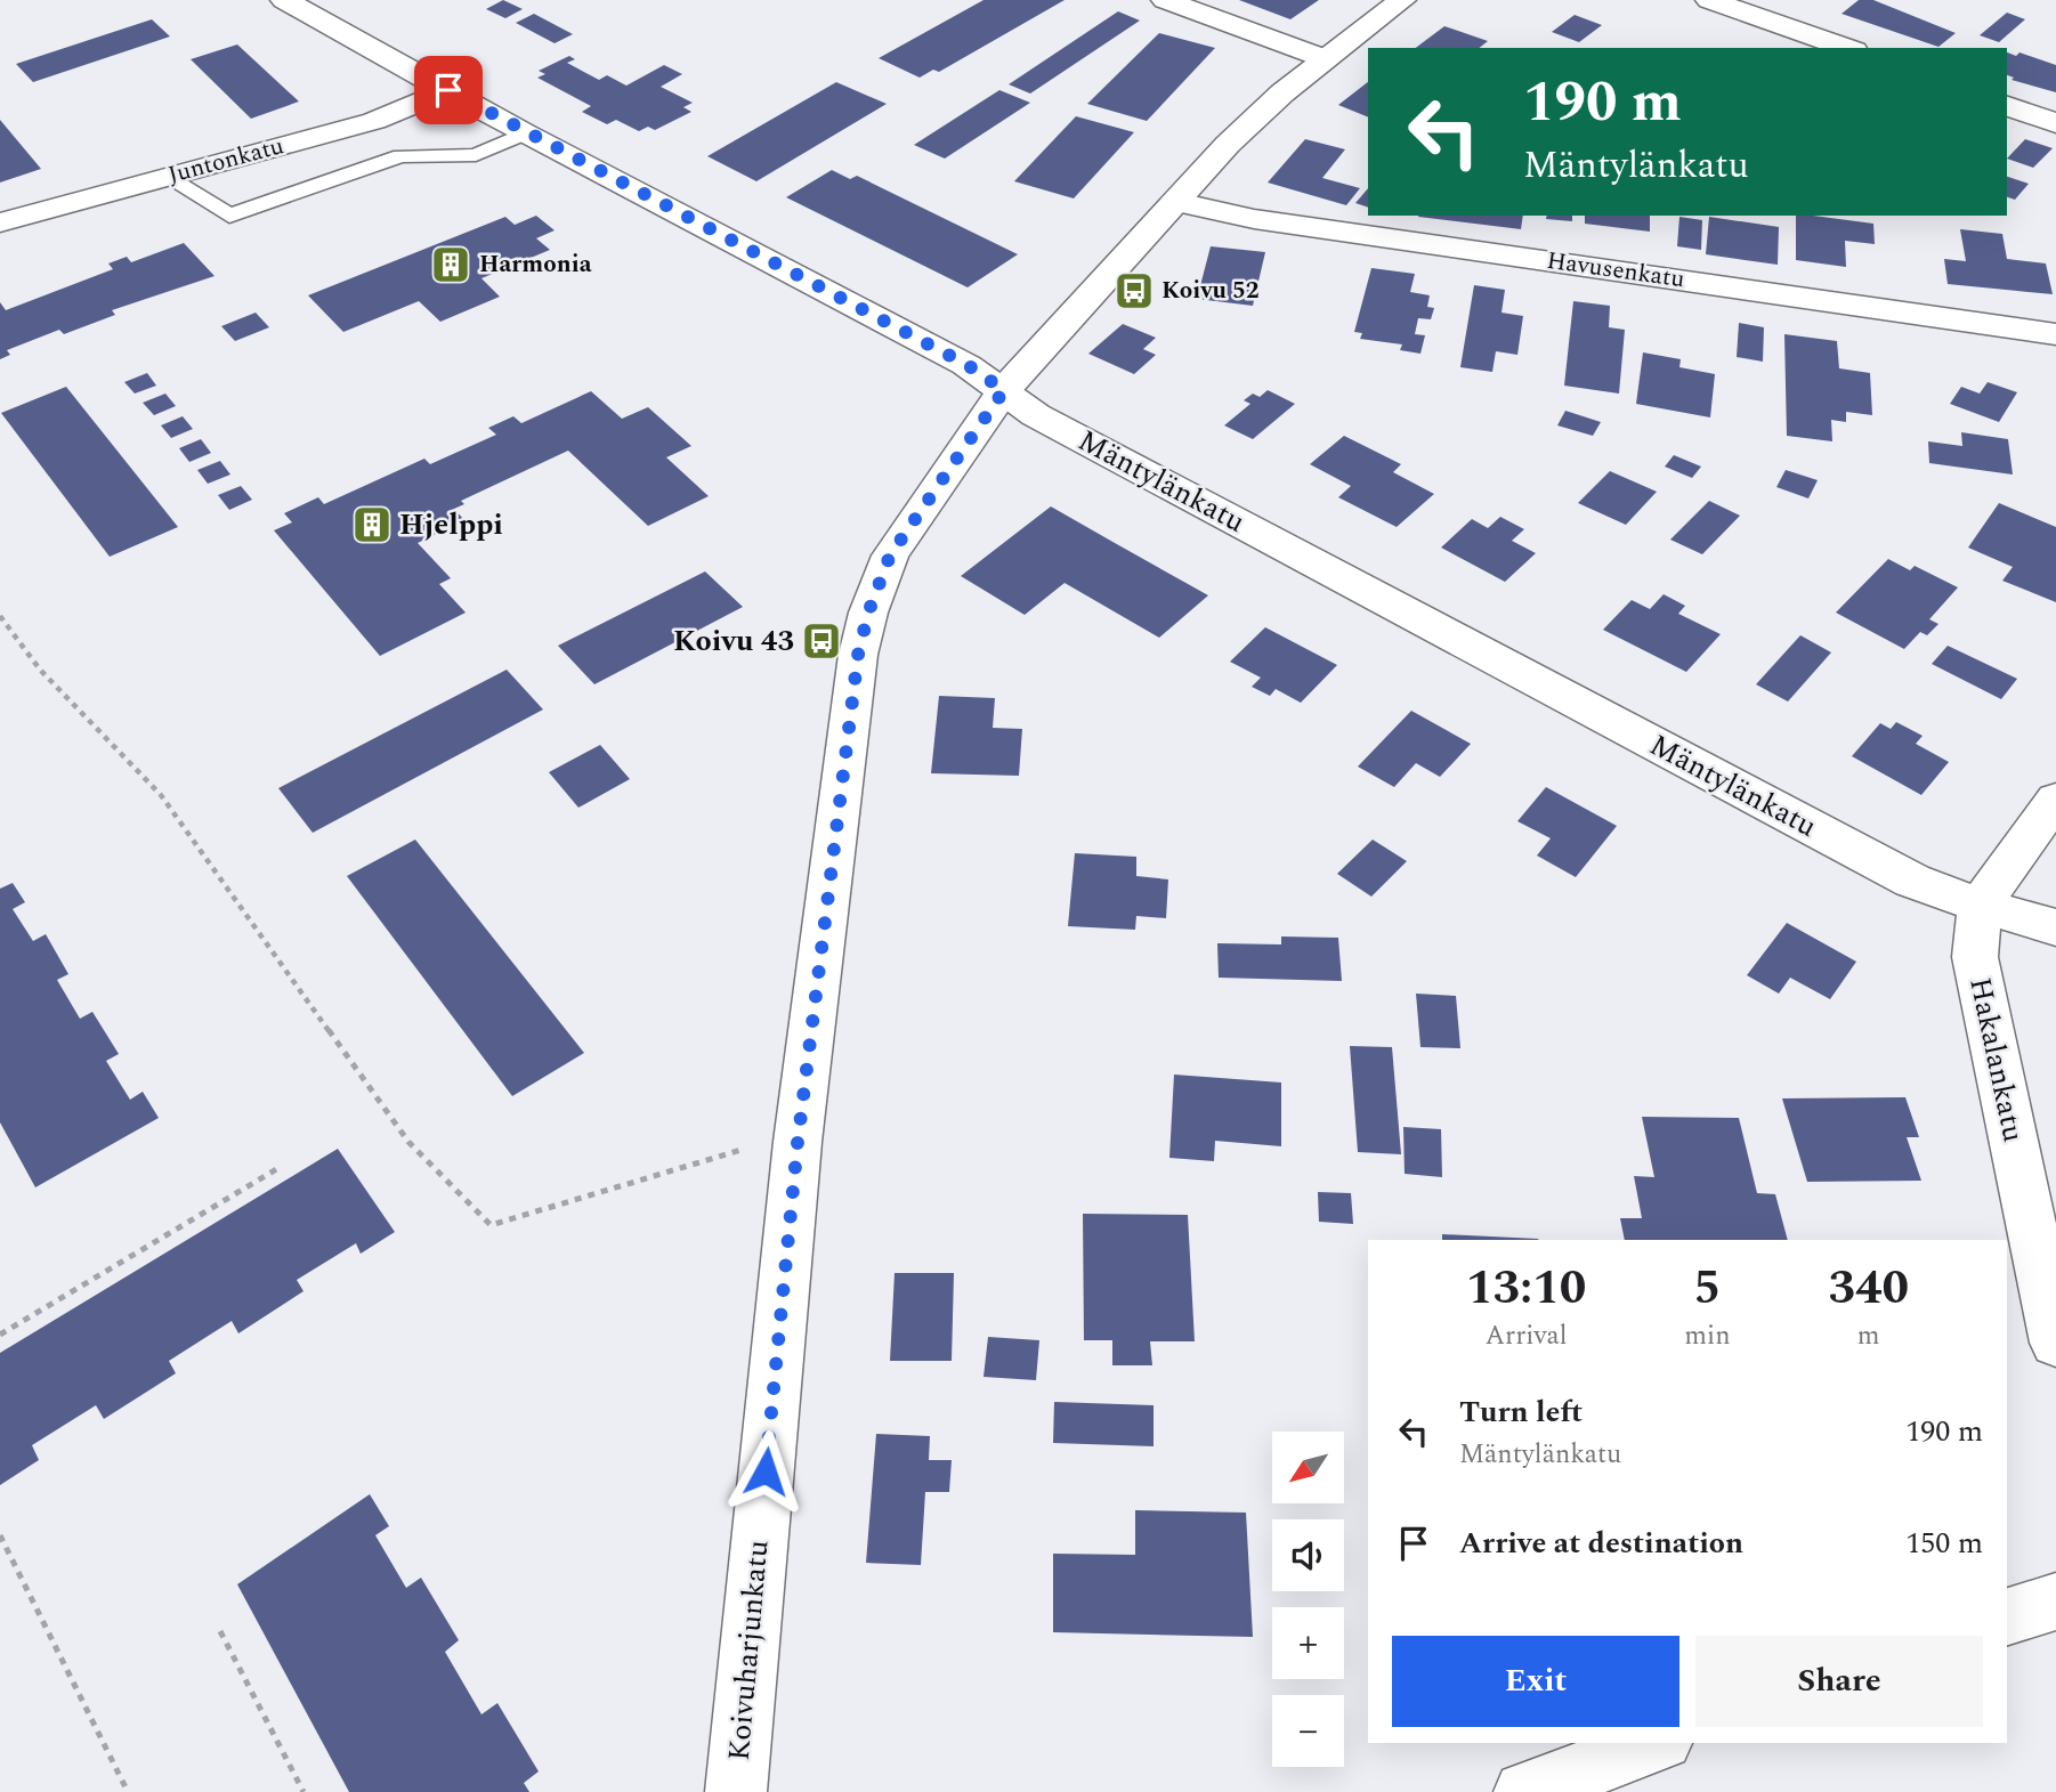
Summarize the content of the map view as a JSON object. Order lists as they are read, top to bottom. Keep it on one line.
{"streets":{"street":["Juntonkatu","Havusenkatu","Mäntylänkatu","Hakalankatu","Koivuharjunkatu"]},"crossings":[["Juntonkatu","Mäntylänkatu"],["Havusenkatu","Koivuharjunkatu"],["Mäntylänkatu","Hakalankatu"],["Mäntylänkatu","Koivuharjunkatu"]],"places":{"building":["Harmonia","Hjelppi"],"bus stop":["Koivu 52","Koivu 43"]},"north":"bottom left","page":{"turn":["190 m","Mäntylänkatu"],"eta":["13:10","Arrival","5","min","340","m"],"list":[{"name":"Turn left","note":"Mäntylänkatu","value":"190 m"},{"name":"Arrive at destination","value":"150 m"}],"map_buttons":["+","−"],"buttons":["Exit","Share"]}}
